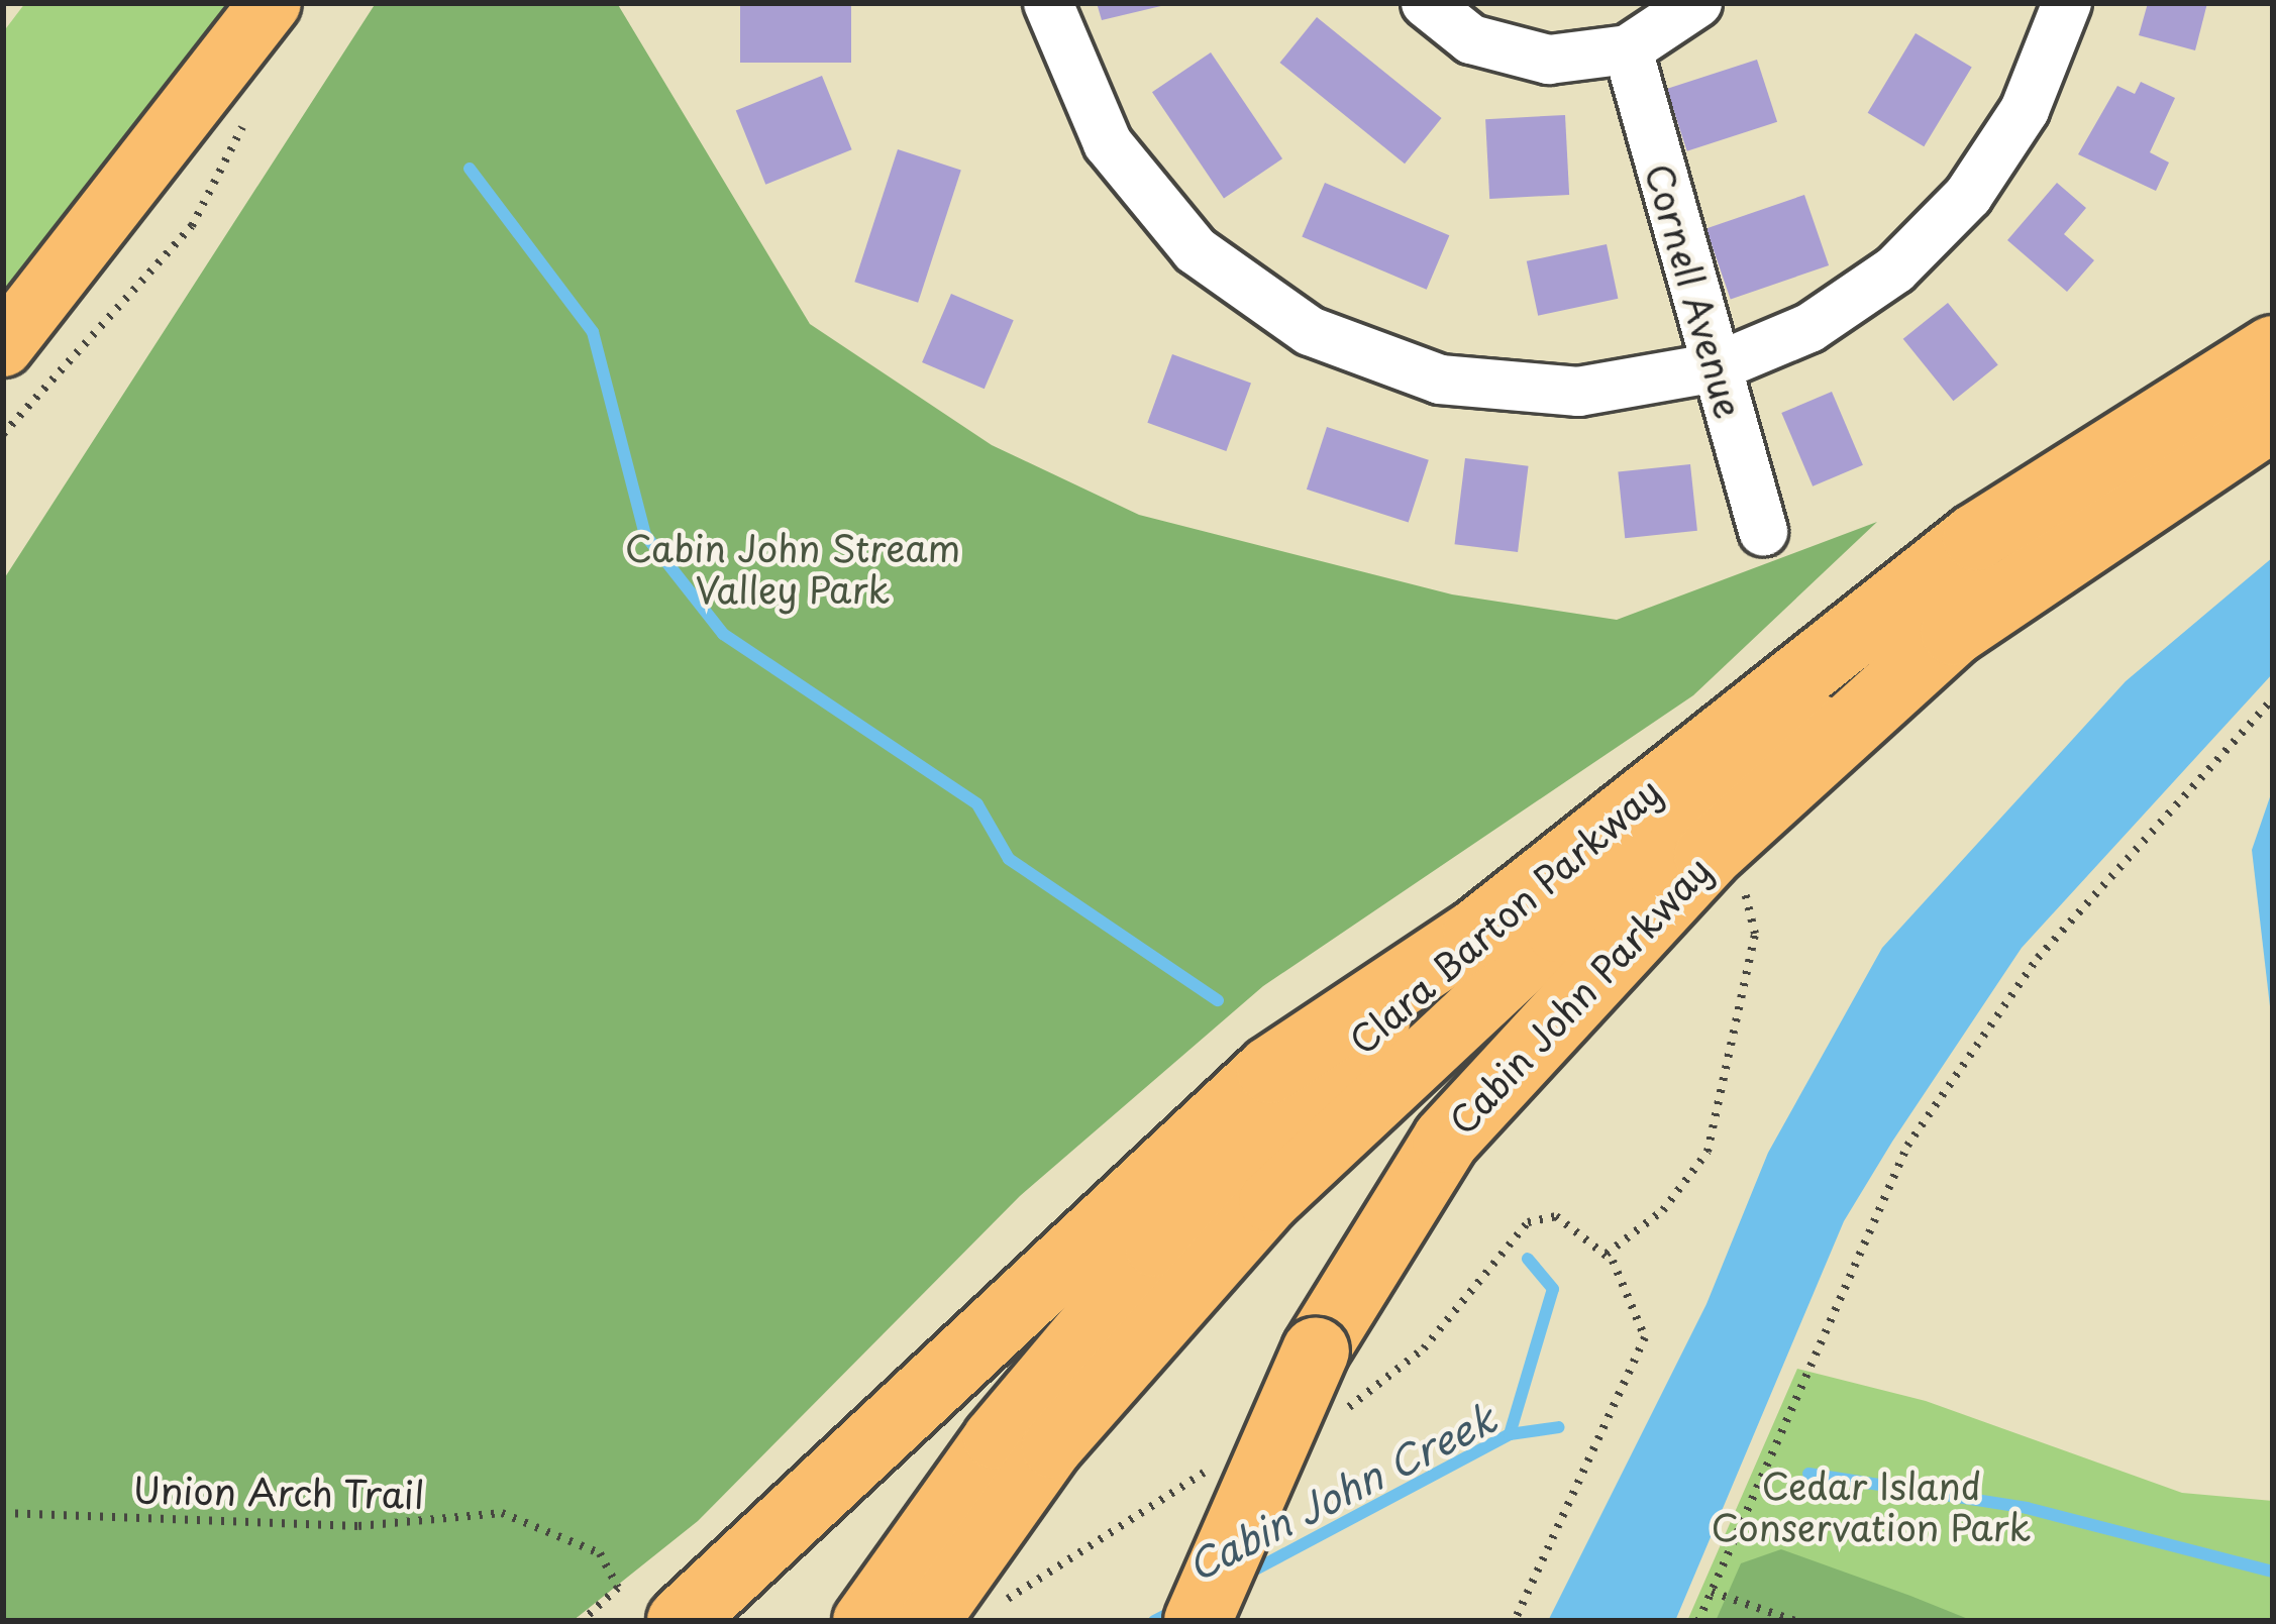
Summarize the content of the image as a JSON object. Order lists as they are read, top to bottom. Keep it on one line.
{"streets":{"highway":["Clara Barton Parkway","Cabin John Parkway"],"street":["Cornell Avenue"],"path":["Union Arch Trail"]},"crossings":[["Clara Barton Parkway","Cabin John Parkway"]],"water":["Cabin John Creek"],"parks":["Cabin John Stream Valley Park","Cedar Island Conservation Park"]}
